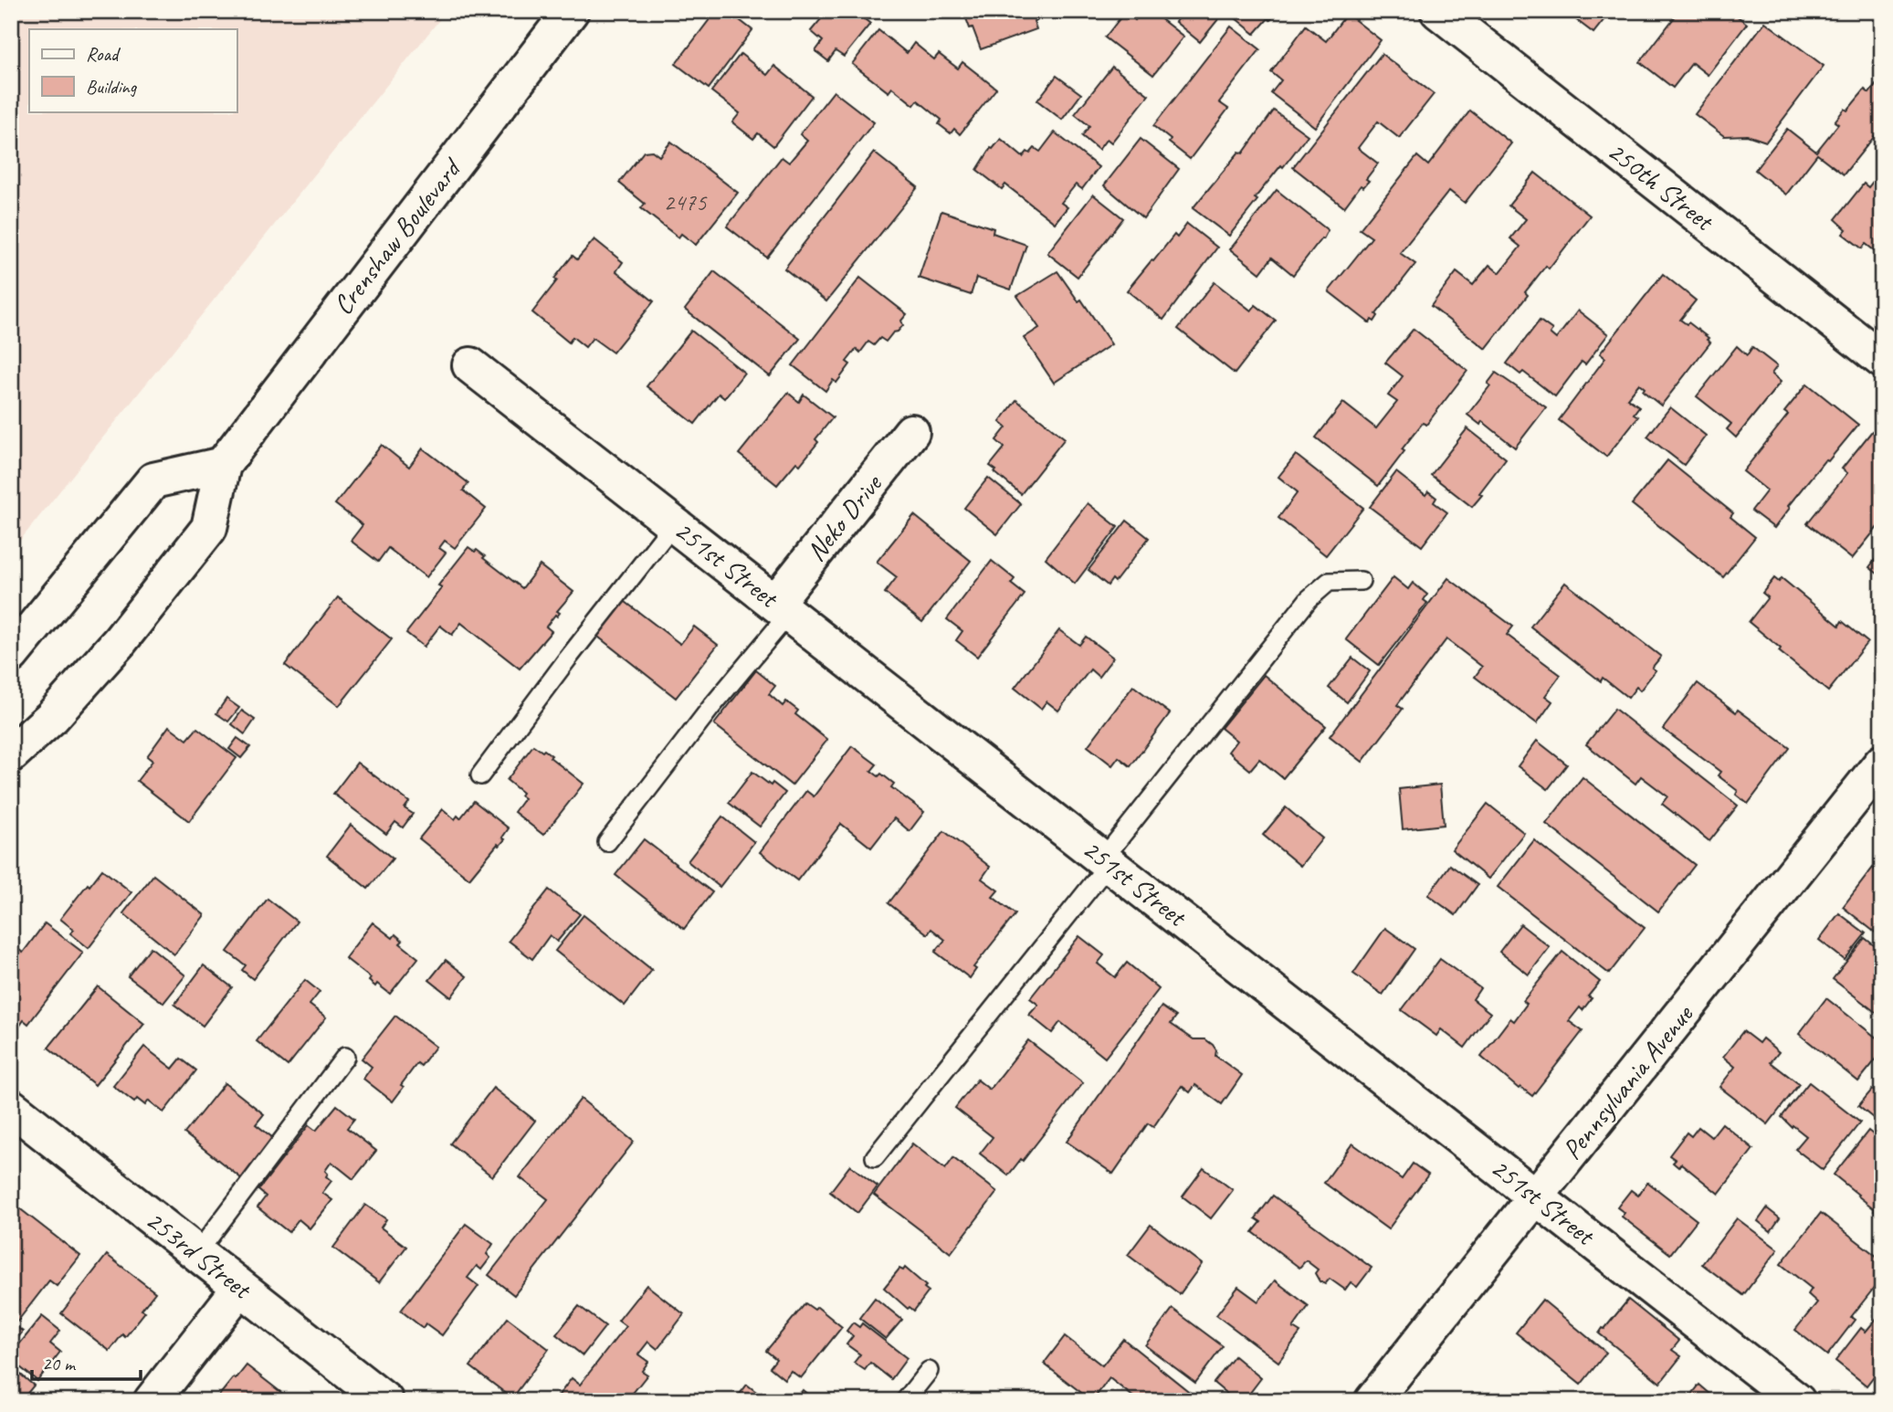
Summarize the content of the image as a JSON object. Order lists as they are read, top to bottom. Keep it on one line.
{"streets":{"street":["250th Street","Crenshaw Boulevard","Neko Drive","251st Street","Pennsylvania Avenue","253rd Street"]},"crossings":[["Neko Drive","251st Street"],["251st Street","Pennsylvania Avenue"]],"house_numbers":["2475"],"legend":["Road","Building"],"scale_bar":"20 m"}
